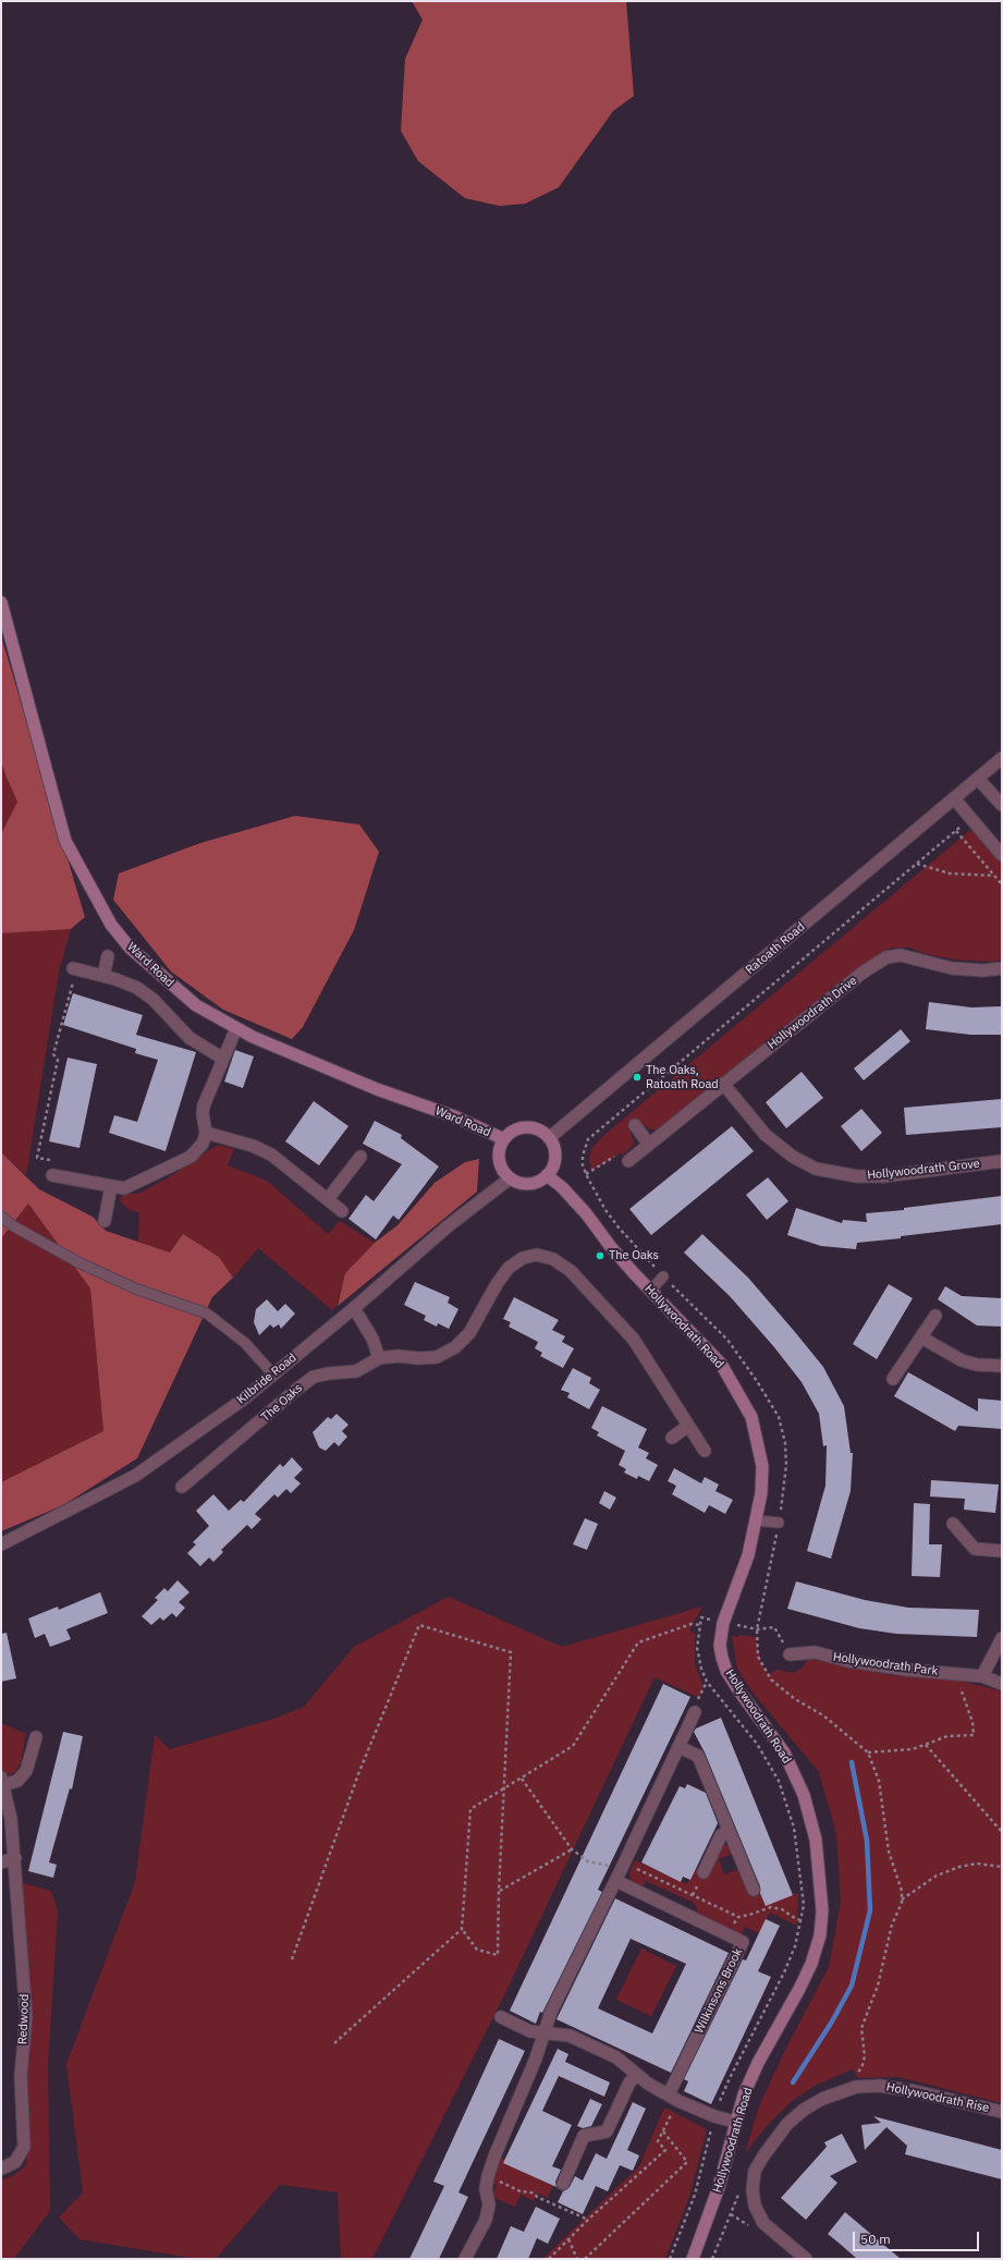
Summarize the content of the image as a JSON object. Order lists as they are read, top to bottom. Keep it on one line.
{"streets":{"main road":["Ward Road","Hollywoodrath Road"],"street":["Ratoath Road","Hollywoodrath Drive","Hollywoodrath Grove","Kilbride Road","The Oaks","Hollywoodrath Park","Wilkinsons Brook","Redwood","Hollywoodrath Rise"]},"crossings":[["Ratoath Road","Ward Road"],["Ratoath Road","Hollywoodrath Road"],["Ratoath Road","Kilbride Road"],["Ward Road","Hollywoodrath Road"],["Ward Road","Kilbride Road"],["Hollywoodrath Drive","Hollywoodrath Grove"],["Hollywoodrath Road","Kilbride Road"]],"places":["The Oaks, Ratoath Road","The Oaks"],"scale_bar":"50 m"}
